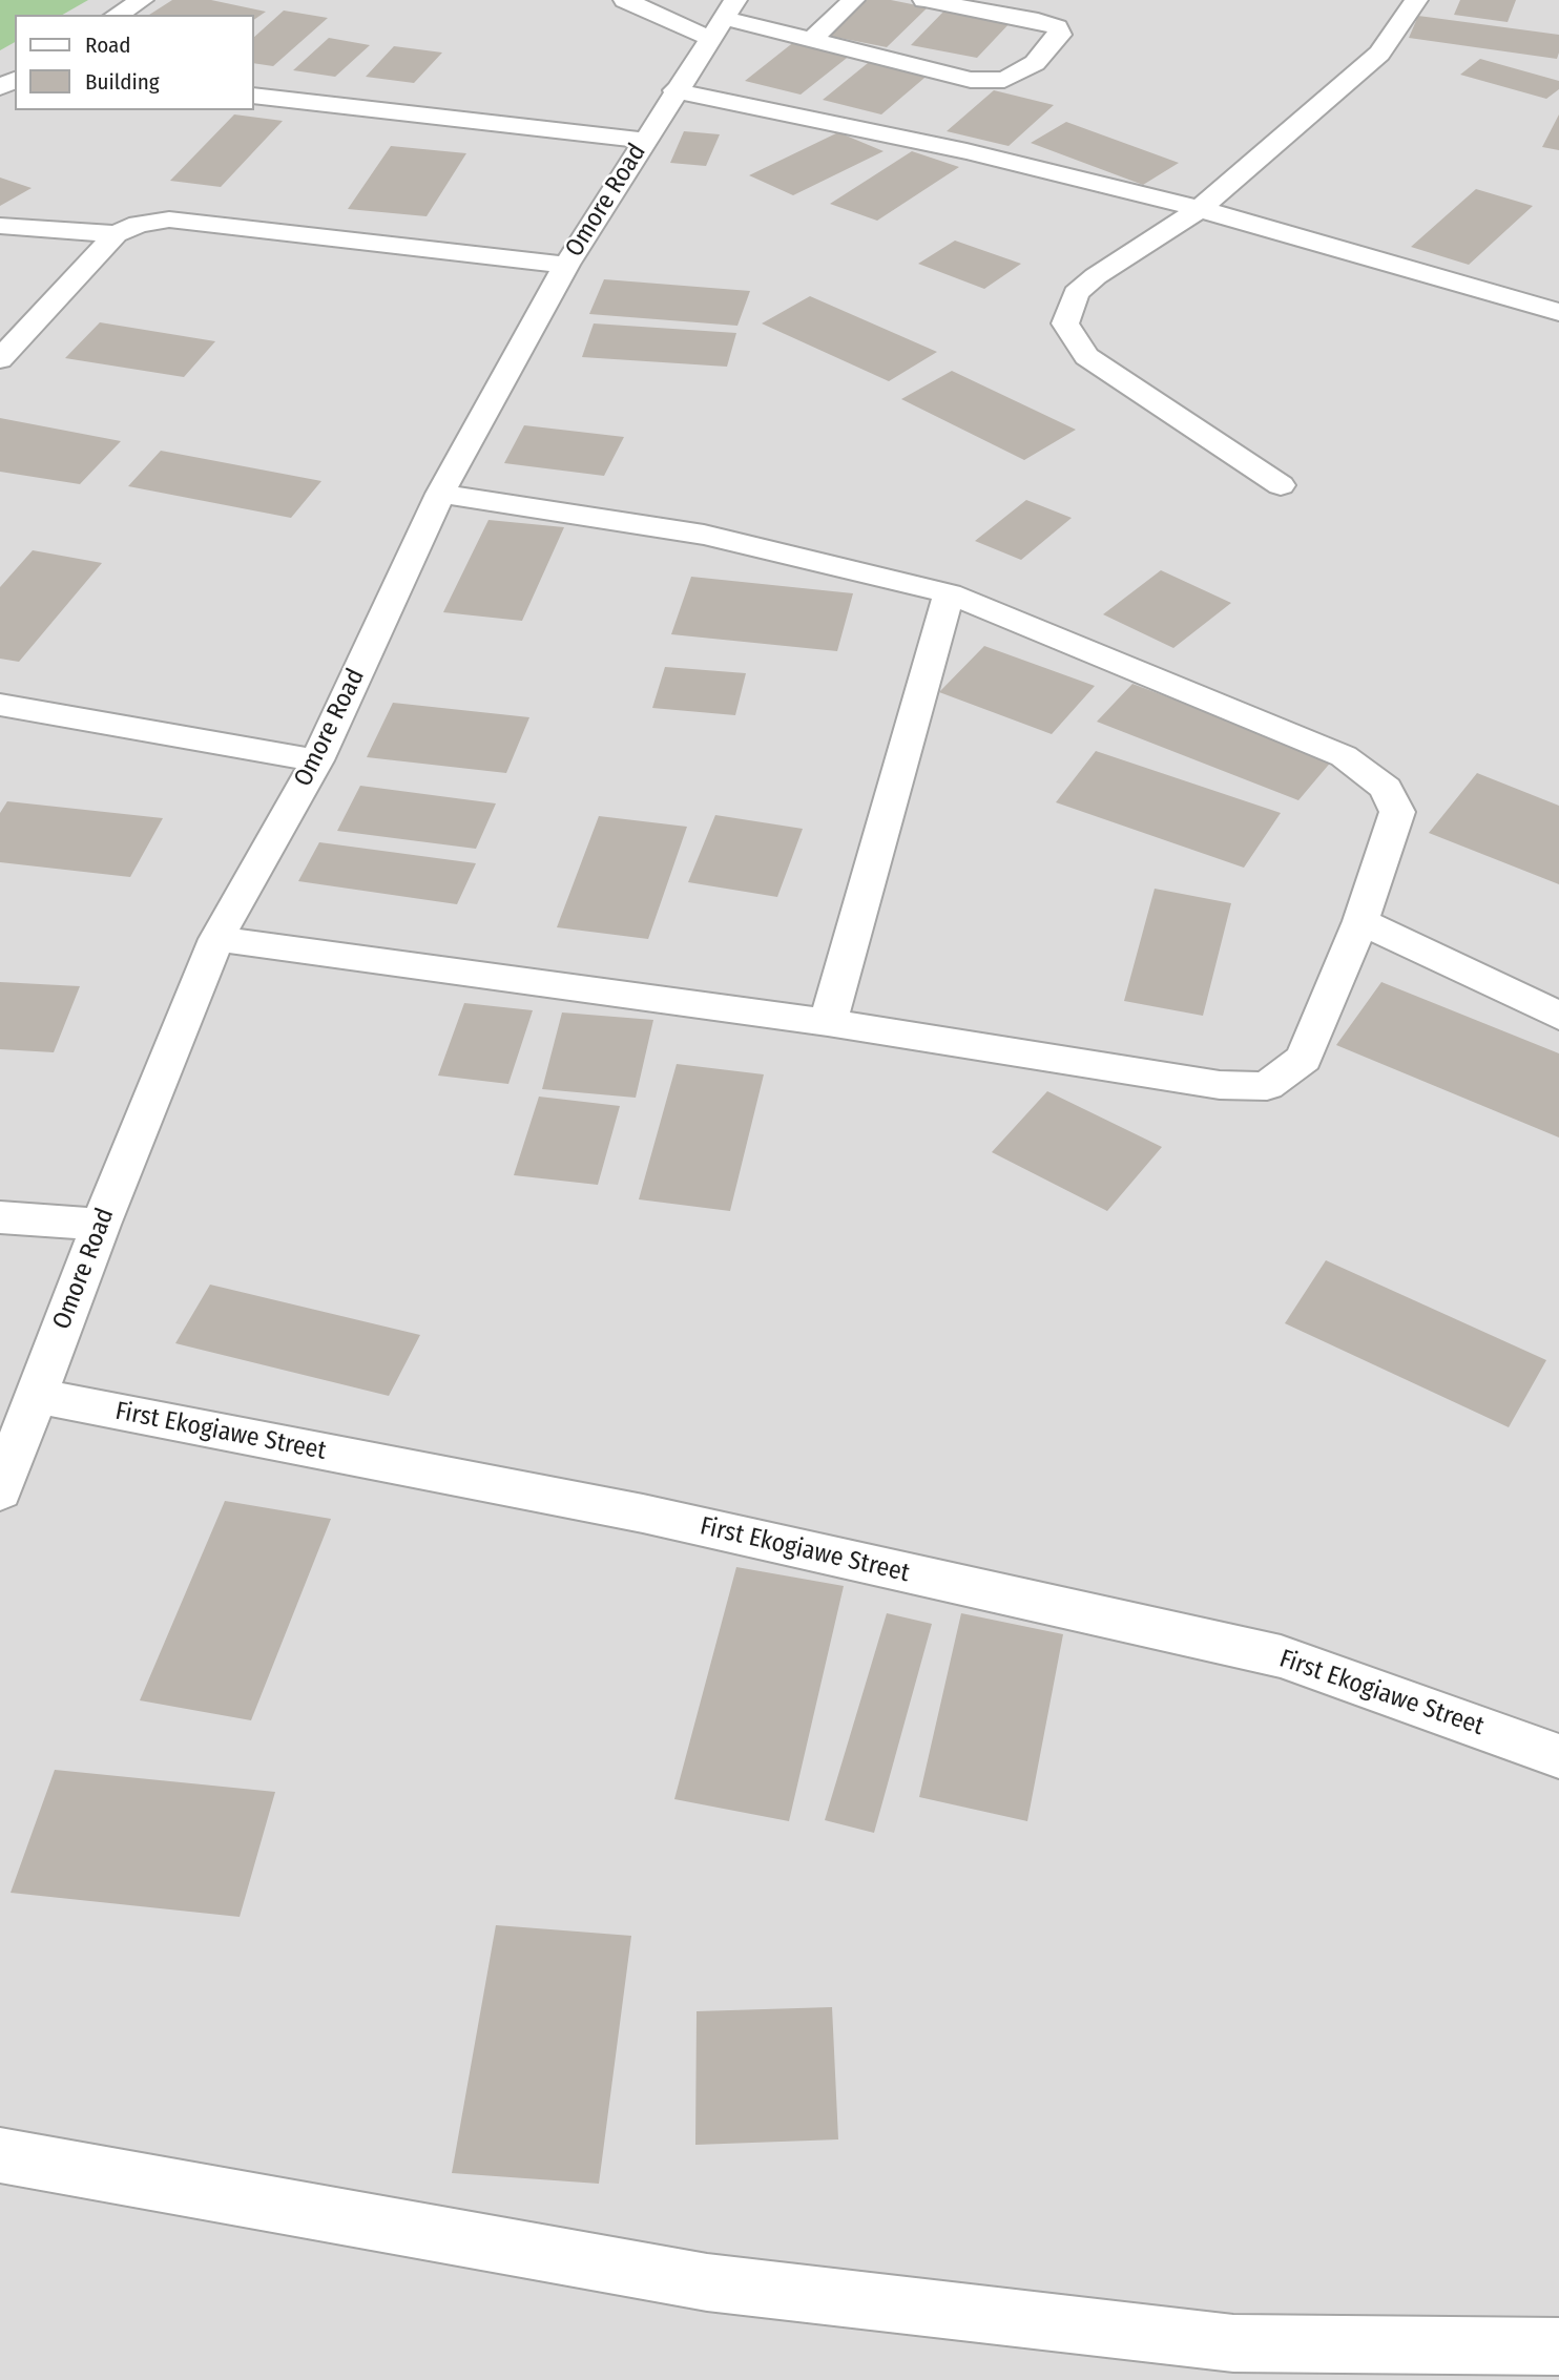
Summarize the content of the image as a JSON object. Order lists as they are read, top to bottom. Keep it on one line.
{"streets":{"street":["Omore Road","First Ekogiawe Street"]},"crossings":[["Omore Road","First Ekogiawe Street"]],"legend":["Road","Building"]}
